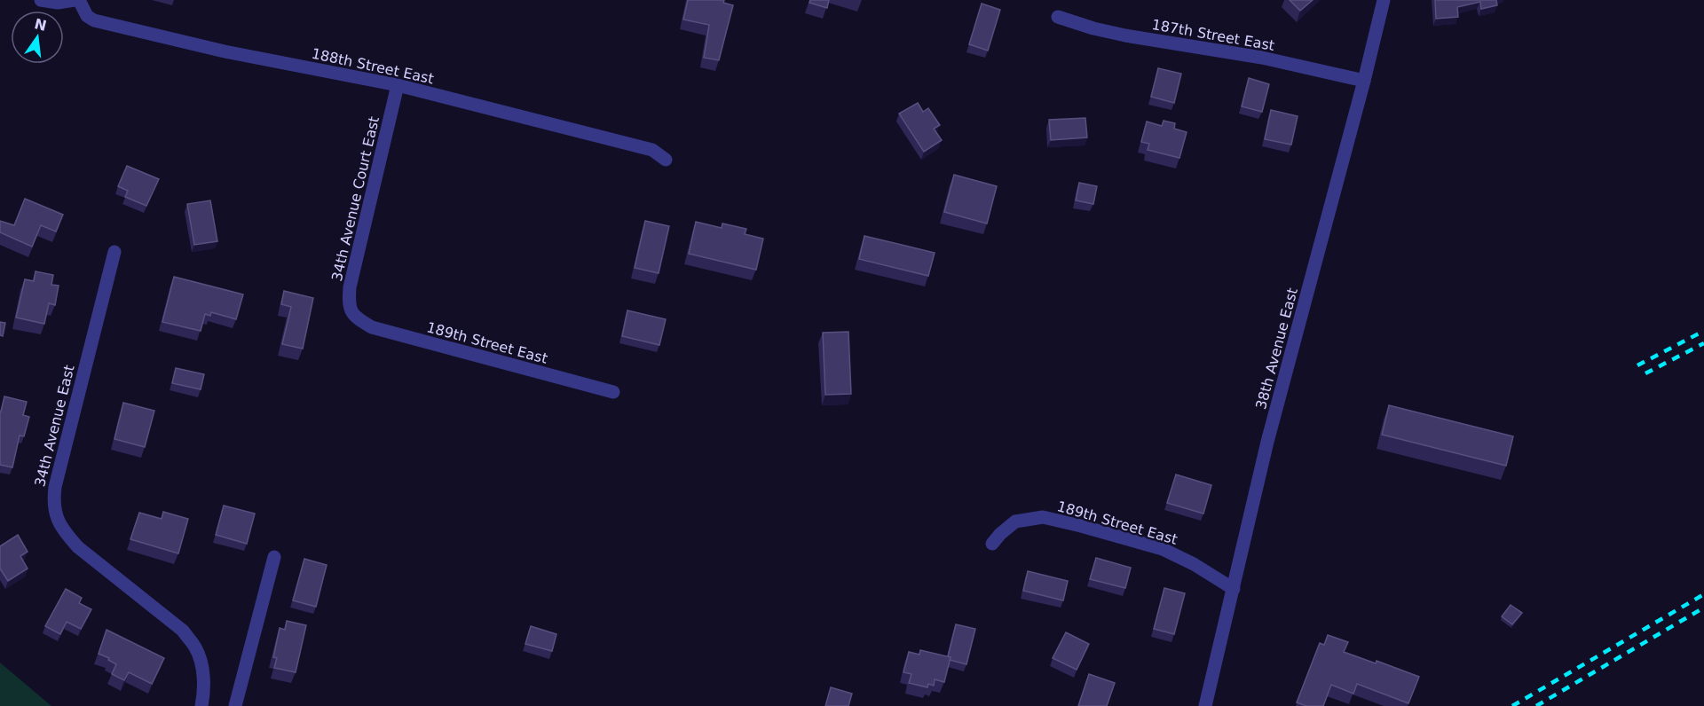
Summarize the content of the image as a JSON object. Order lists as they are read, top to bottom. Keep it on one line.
{"streets":{"street":["187th Street East","188th Street East","34th Avenue Court East","189th Street East","38th Avenue East","34th Avenue East"]},"crossings":[["187th Street East","38th Avenue East"],["188th Street East","34th Avenue Court East"],["34th Avenue Court East","189th Street East"],["189th Street East","38th Avenue East"]],"north":"top"}
